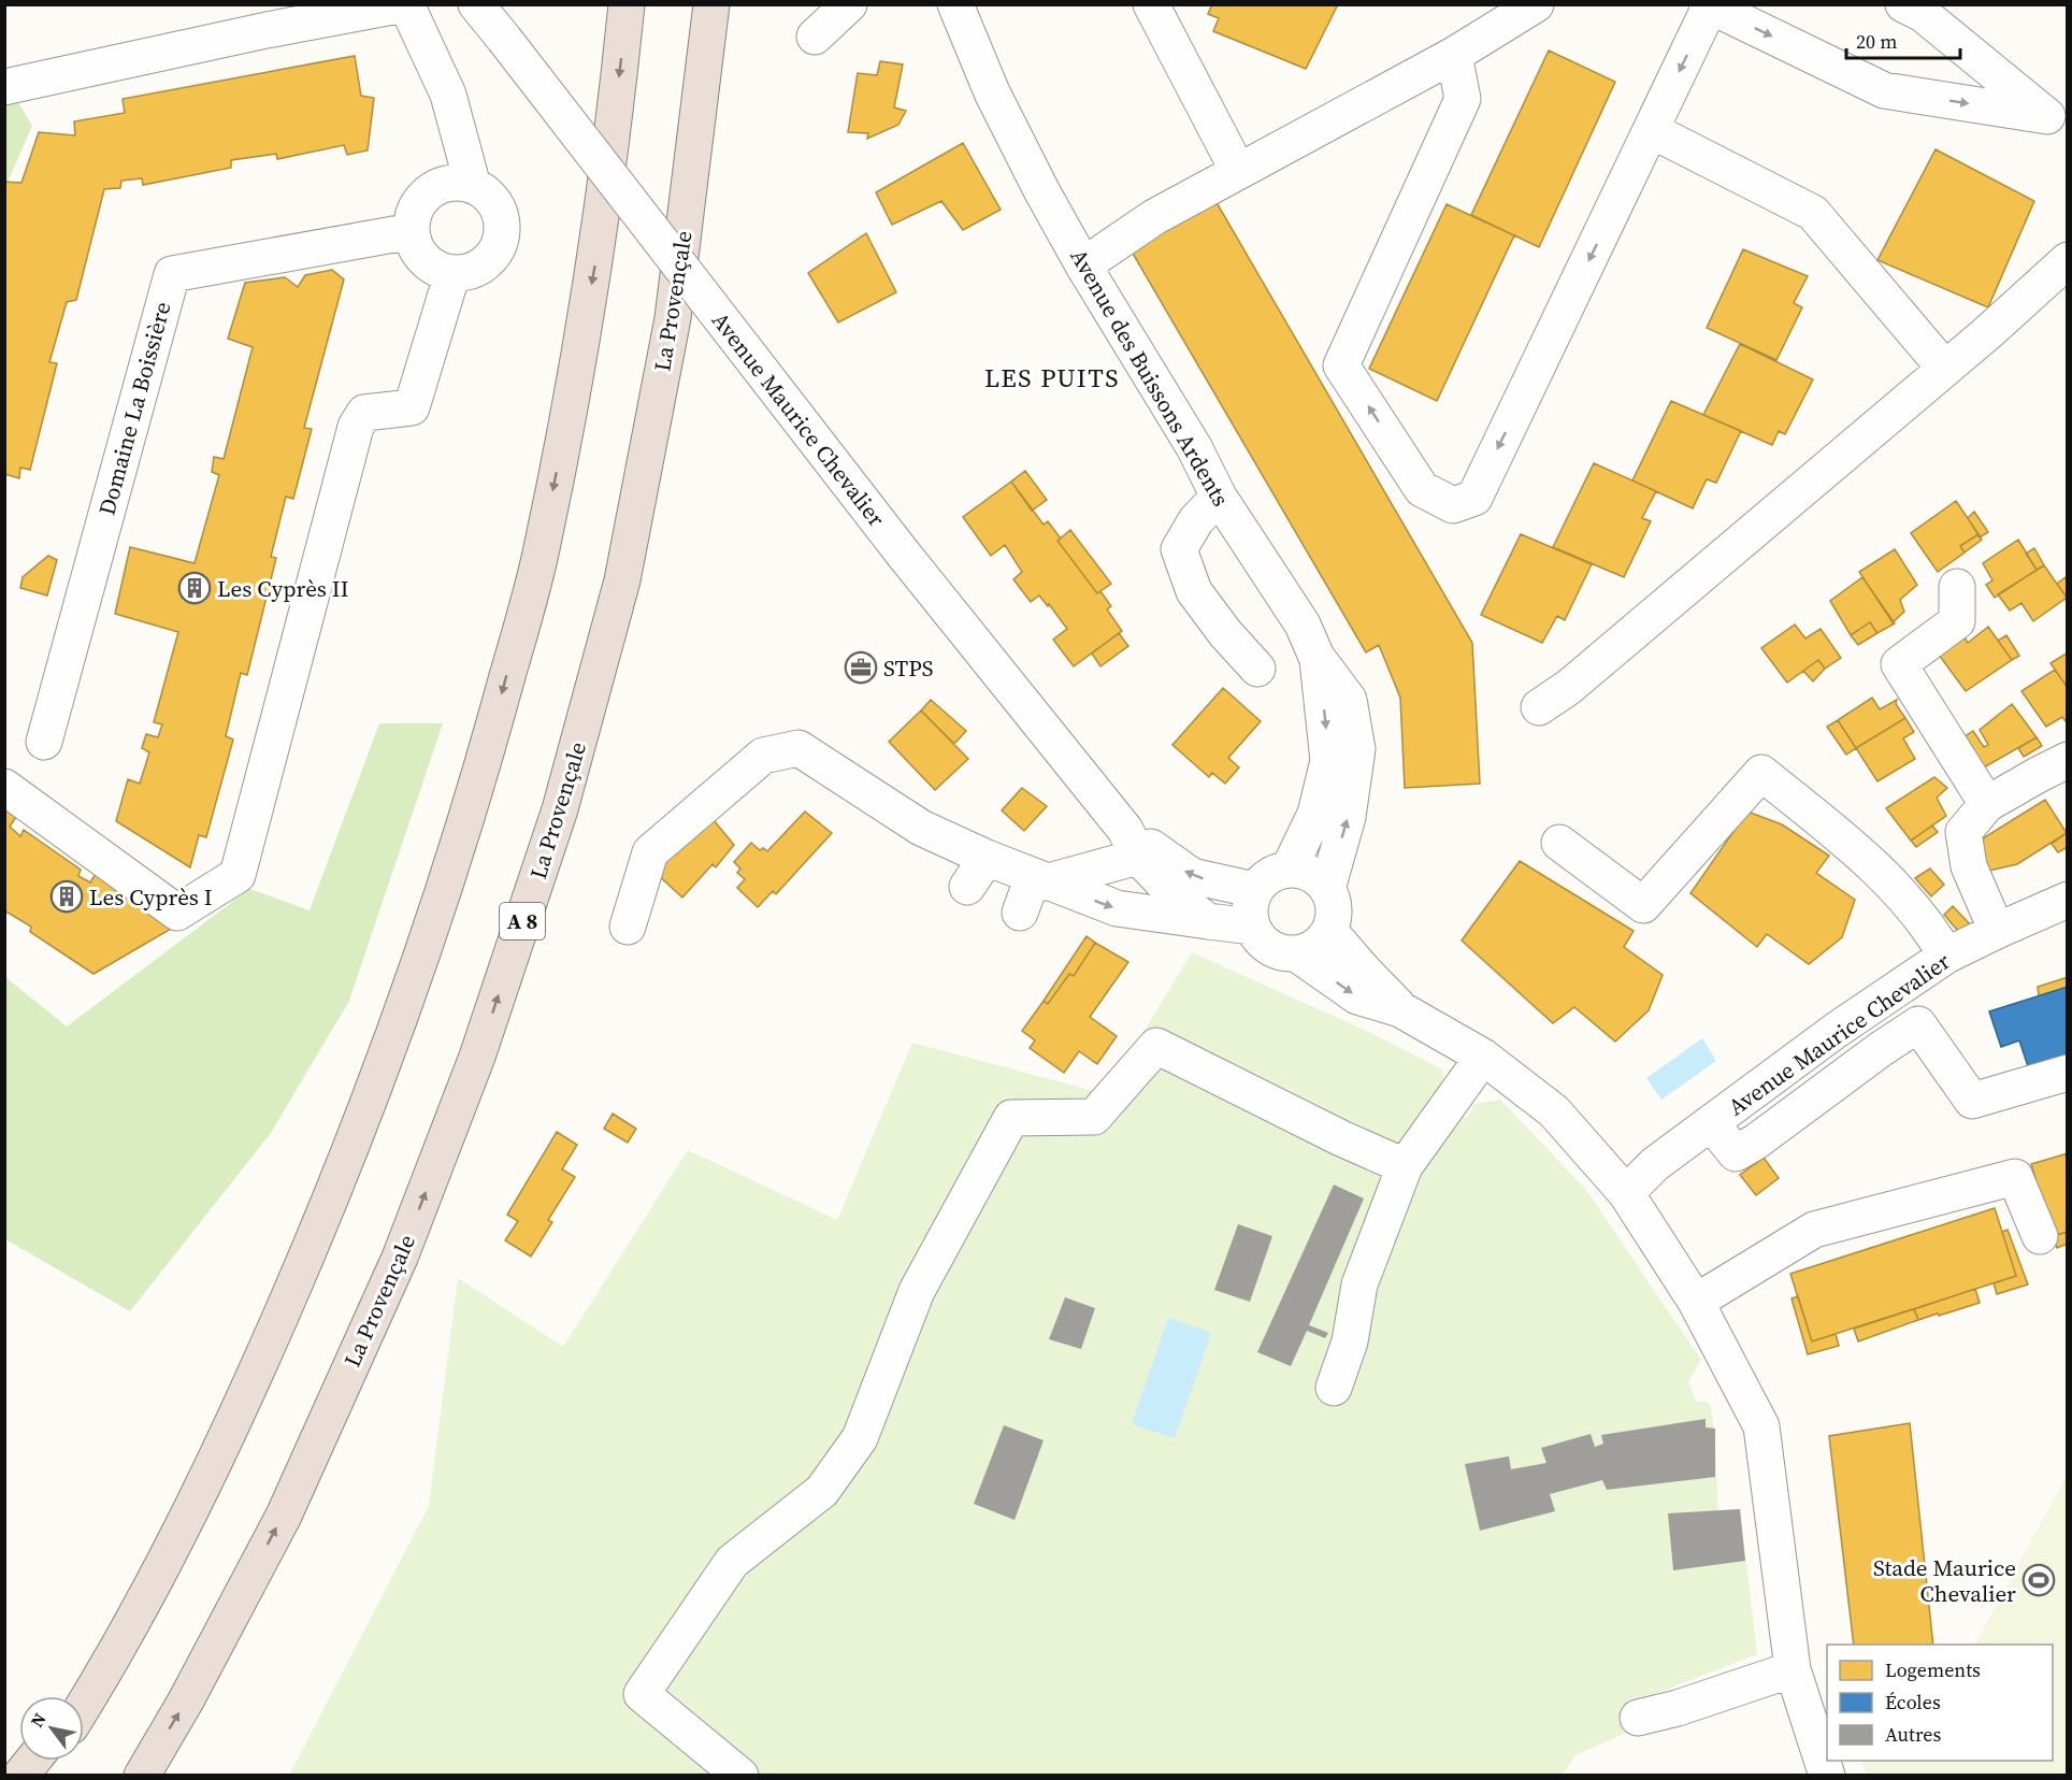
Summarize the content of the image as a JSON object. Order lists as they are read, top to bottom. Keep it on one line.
{"streets":{"highway":["La Provençale","A 8"],"street":["Avenue des Buissons Ardents","Domaine La Boissière","Avenue Maurice Chevalier"]},"crossings":[["Avenue des Buissons Ardents","Avenue Maurice Chevalier"]],"districts":["LES PUITS"],"places":{"building":["Les Cyprès II","Les Cyprès I"],"office":["STPS"],"sports":["Stade Maurice Chevalier"]},"legend":["Logements","Écoles","Autres"],"scale_bar":"20 m","north":"top left"}
